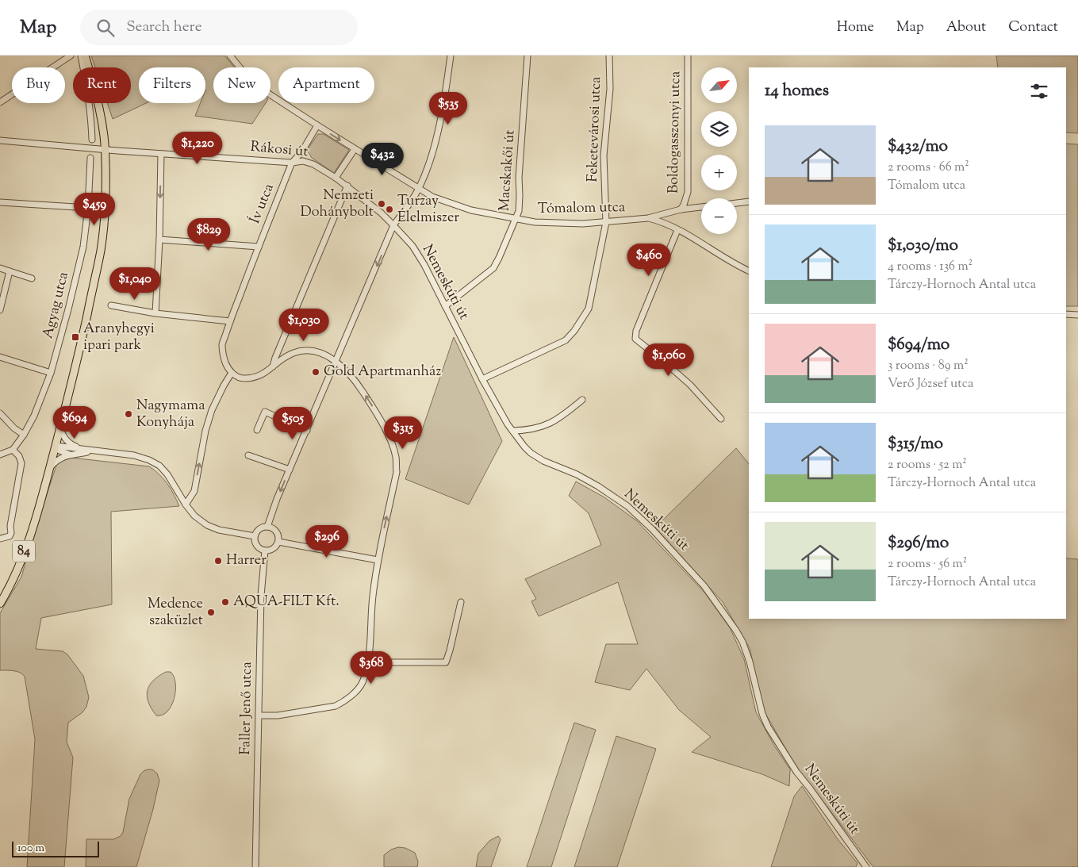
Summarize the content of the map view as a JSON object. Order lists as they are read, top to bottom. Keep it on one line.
{"streets":{"main road":["84"],"street":["Feketevárosi utca","Boldogasszonyi utca","Rákosi út","Macskakői út","Ív utca","Tómalom utca","Nemeskúti út","Agyag utca","Faller Jenő utca"]},"crossings":[["Feketevárosi utca","Tómalom utca"],["Feketevárosi utca","Nemeskúti út"],["Boldogasszonyi utca","Tómalom utca"],["Rákosi út","Ív utca"],["Rákosi út","Nemeskúti út"],["Rákosi út","84"],["Macskakői út","Tómalom utca"],["Macskakői út","Nemeskúti út"],["Ív utca","Tómalom utca"]],"places":{"other":["Nemzeti Dohánybolt","Turzay Élelmiszer","Gold Apartmanház","Nagymama Konyhája","Harrer","AQUA-FILT Kft.","Medence szaküzlet"],"transit":["Aranyhegyi ipari park"]},"scale_bar":"100 m","north":"top right","page":{"header":"Map","search":"Search here","nav":["Home","Map","About","Contact"],"map_buttons":["+","−"],"chip":["Buy","Rent","Filters","New","Apartment"],"heading":"14 homes","price":["$535","$1,220","$432","$459","$829","$460","$1,040","$1,030","$1,060","$694","$505","$315","$296","$368"],"list":[{"name":"$432/mo","note":"2 rooms · 66 m² · Tómalom utca"},{"name":"$1,030/mo","note":"4 rooms · 136 m² · Tárczy-Hornoch Antal utca"},{"name":"$694/mo","note":"3 rooms · 89 m² · Verő József utca"},{"name":"$315/mo","note":"2 rooms · 52 m² · Tárczy-Hornoch Antal utca"},{"name":"$296/mo","note":"2 rooms · 56 m² · Tárczy-Hornoch Antal utca"}],"scale":"100 m"}}
